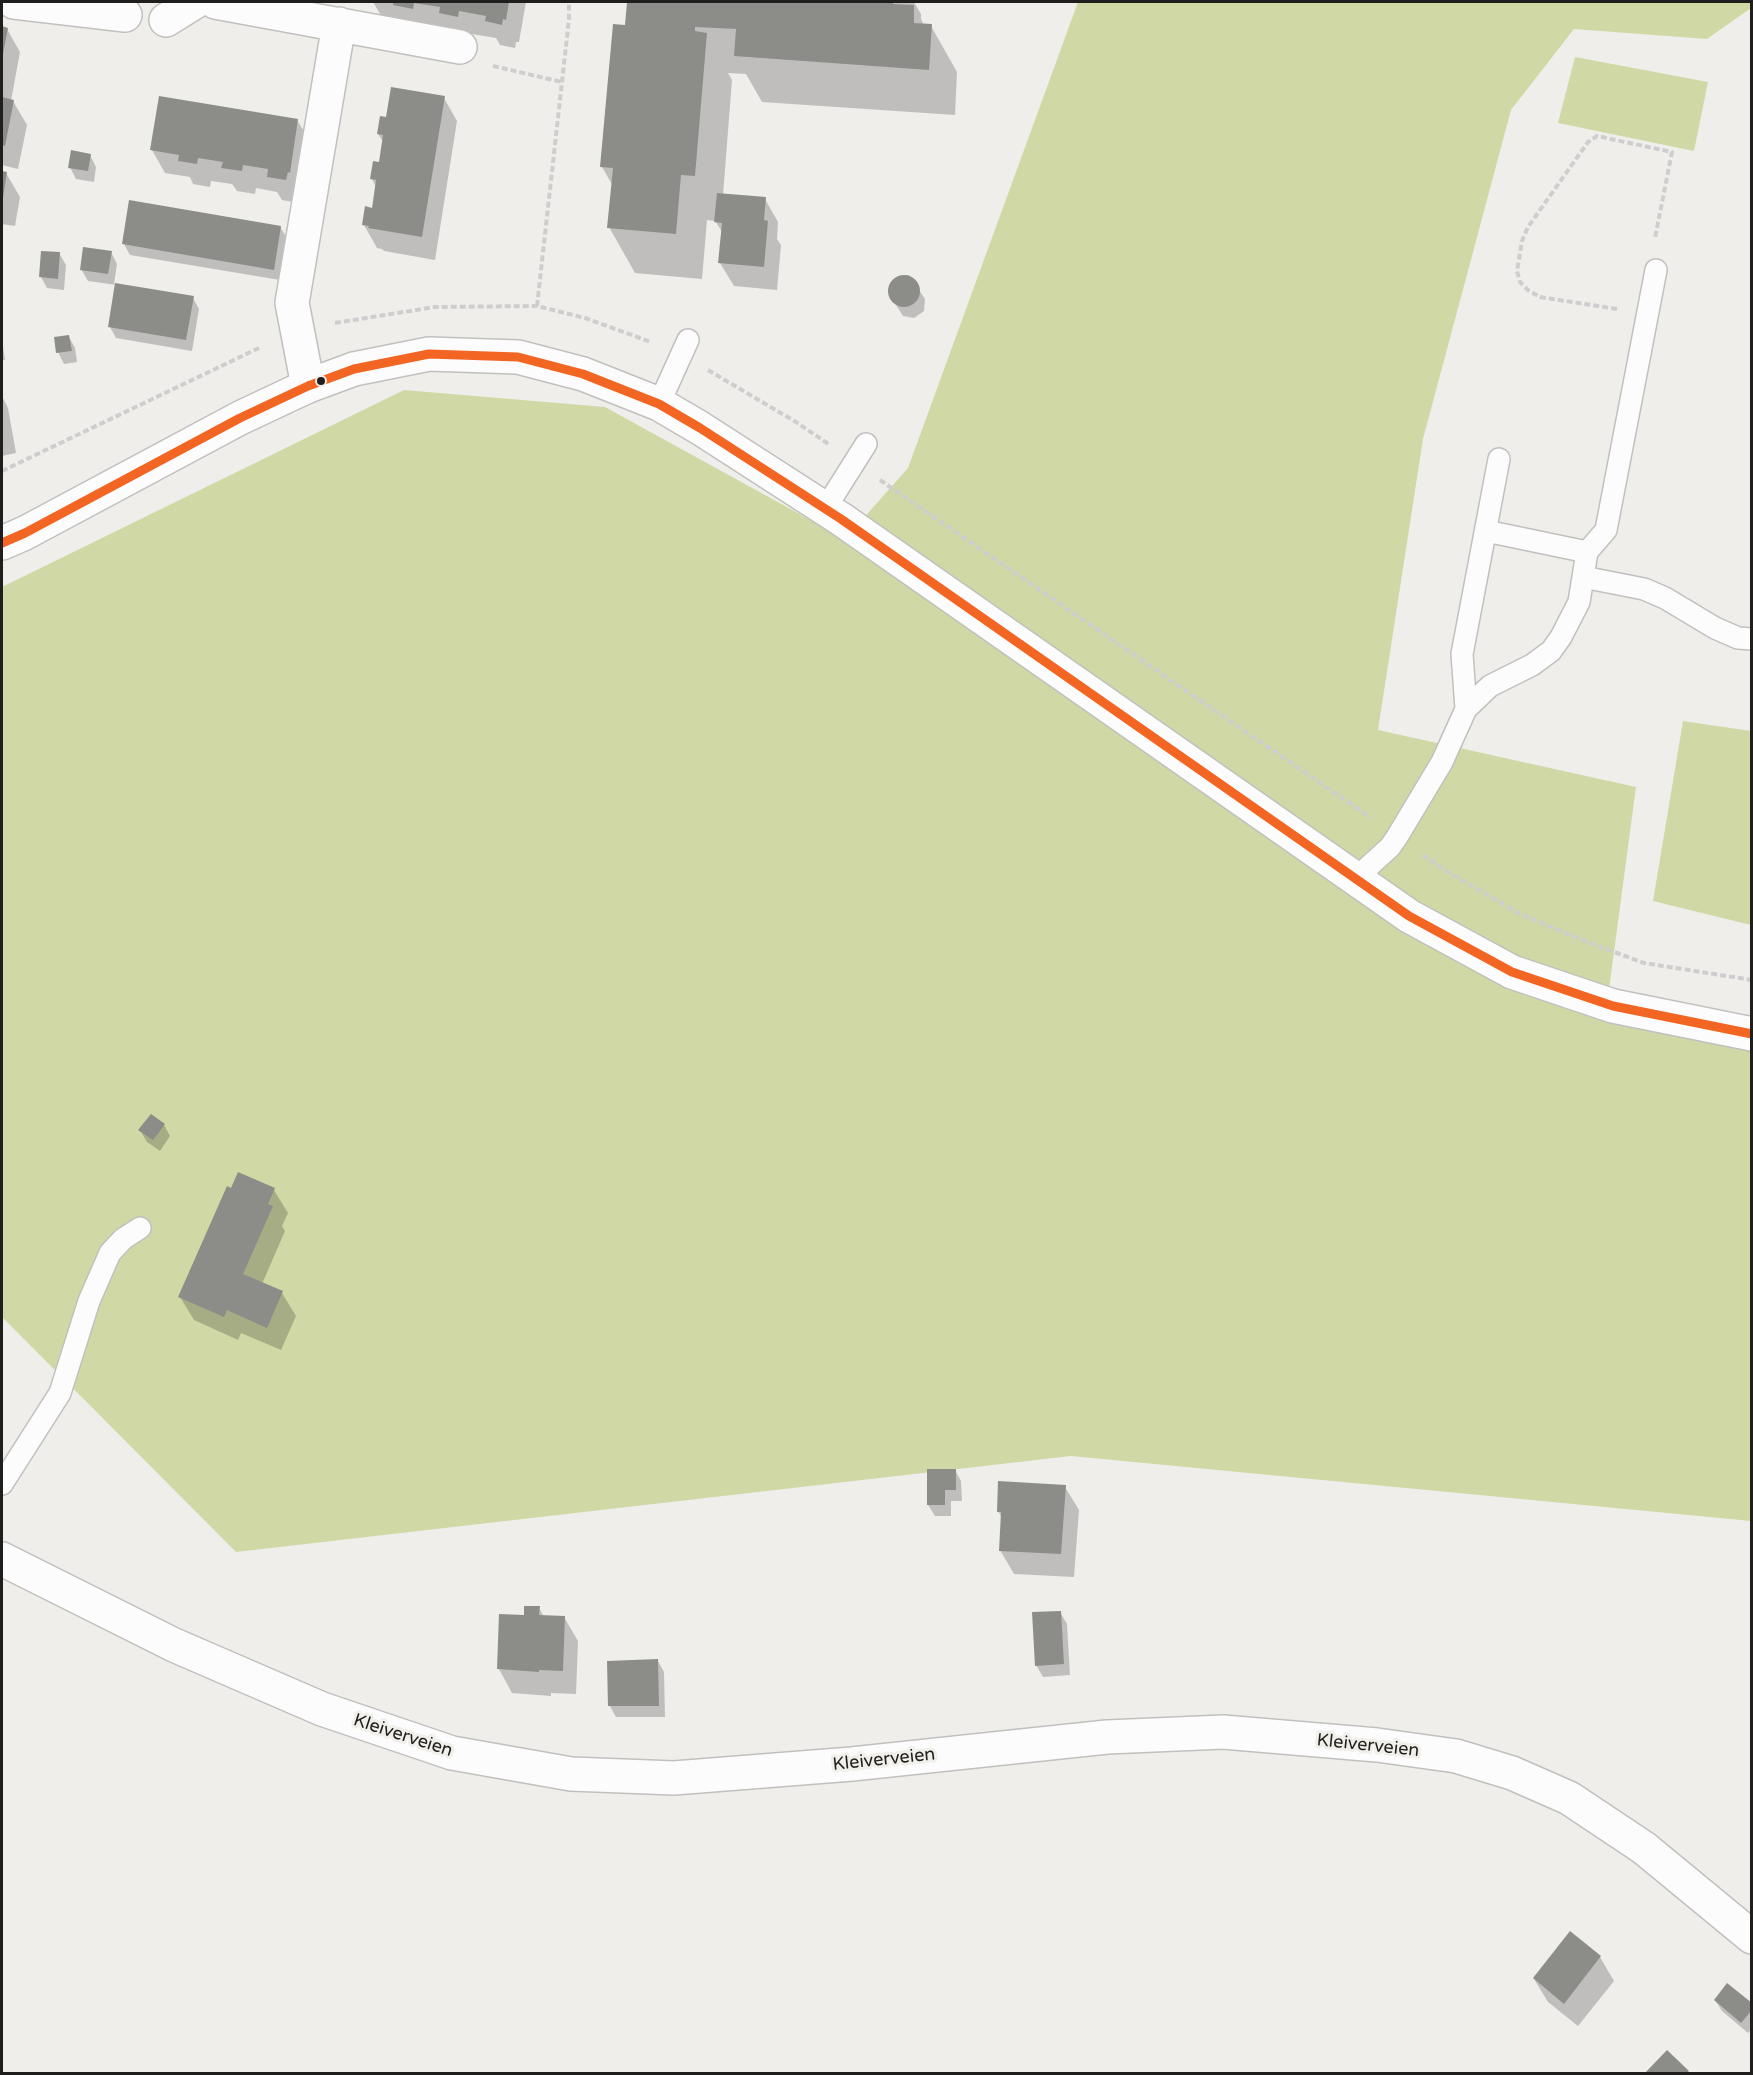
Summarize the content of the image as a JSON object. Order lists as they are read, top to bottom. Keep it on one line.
{"streets":{"street":["Kleiverveien"]}}
